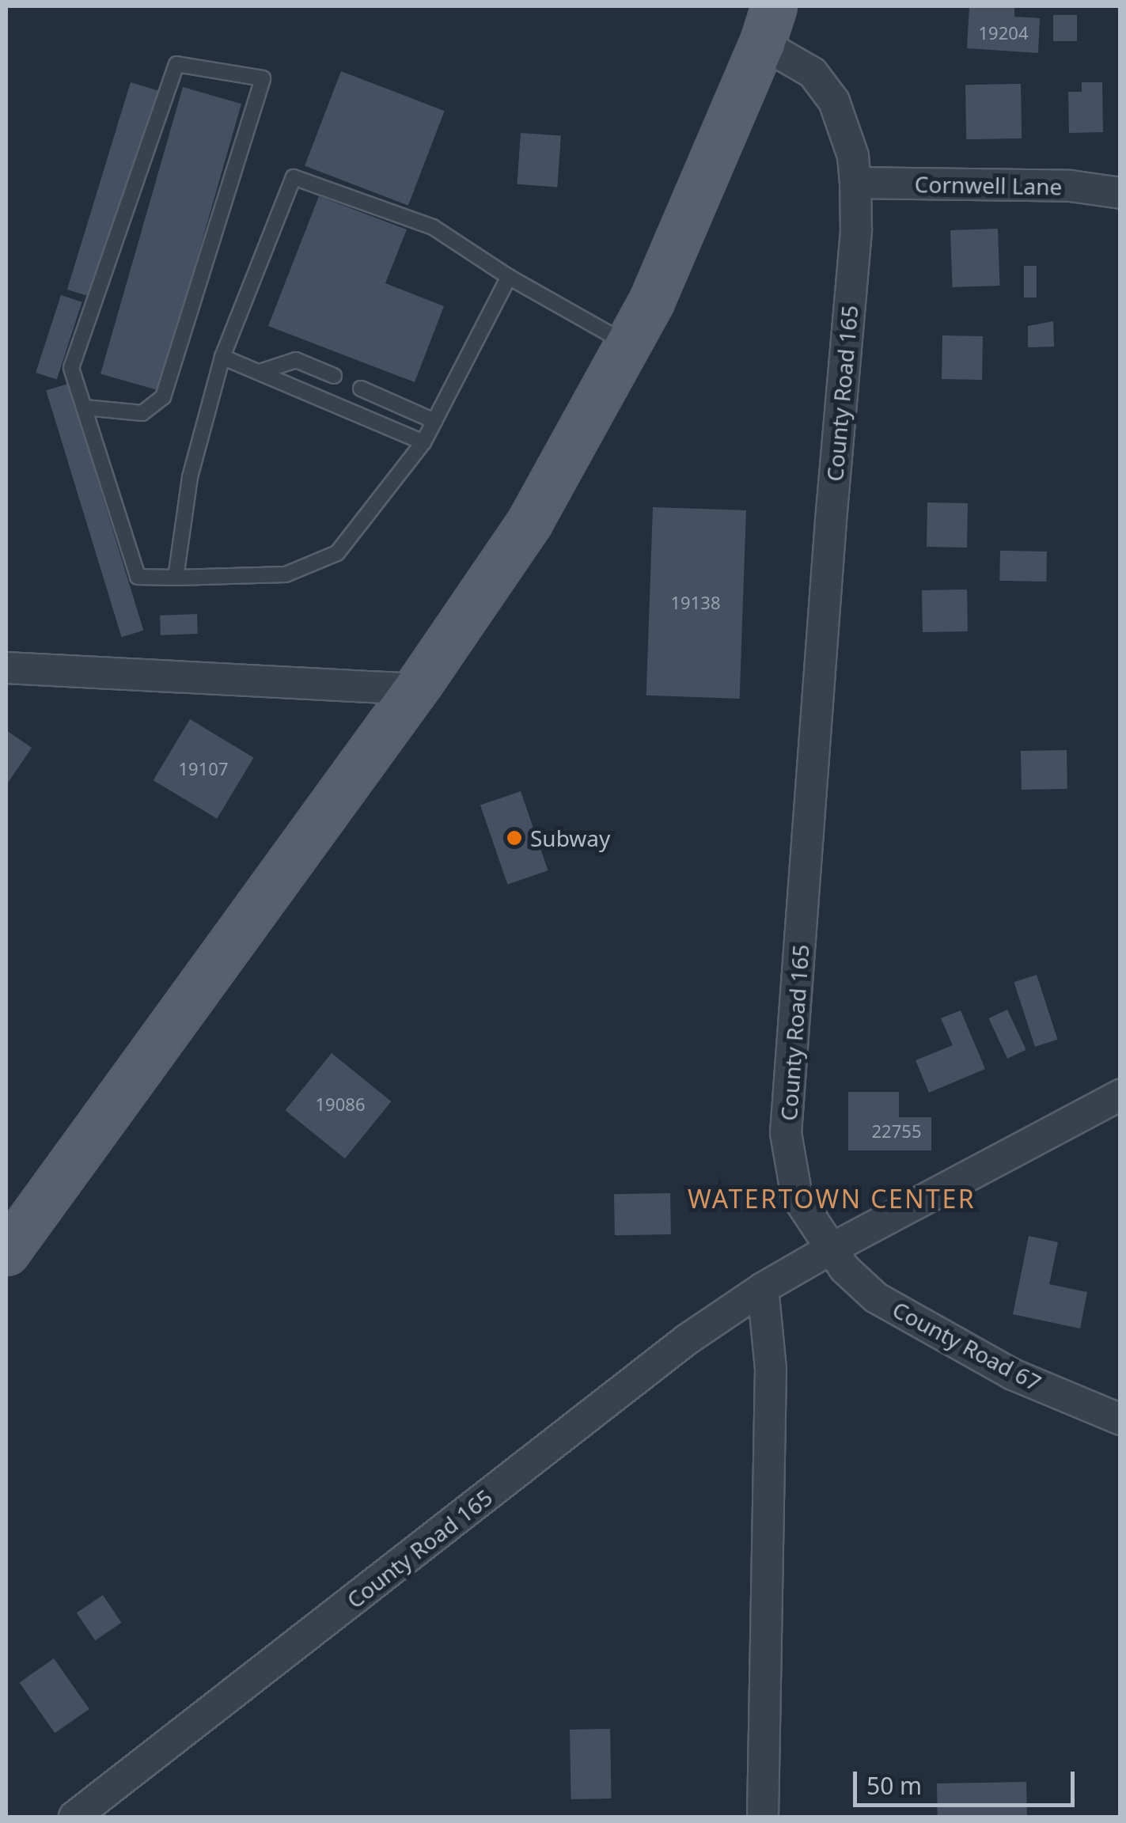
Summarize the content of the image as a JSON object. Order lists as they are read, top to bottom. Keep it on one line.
{"streets":{"street":["Cornwell Lane","County Road 165","County Road 67"]},"crossings":[["Cornwell Lane","County Road 165"],["County Road 165","County Road 67"]],"districts":["WATERTOWN CENTER"],"places":["Subway"],"house_numbers":["19204","19138","19107","19086","22755"],"scale_bar":"50 m"}
